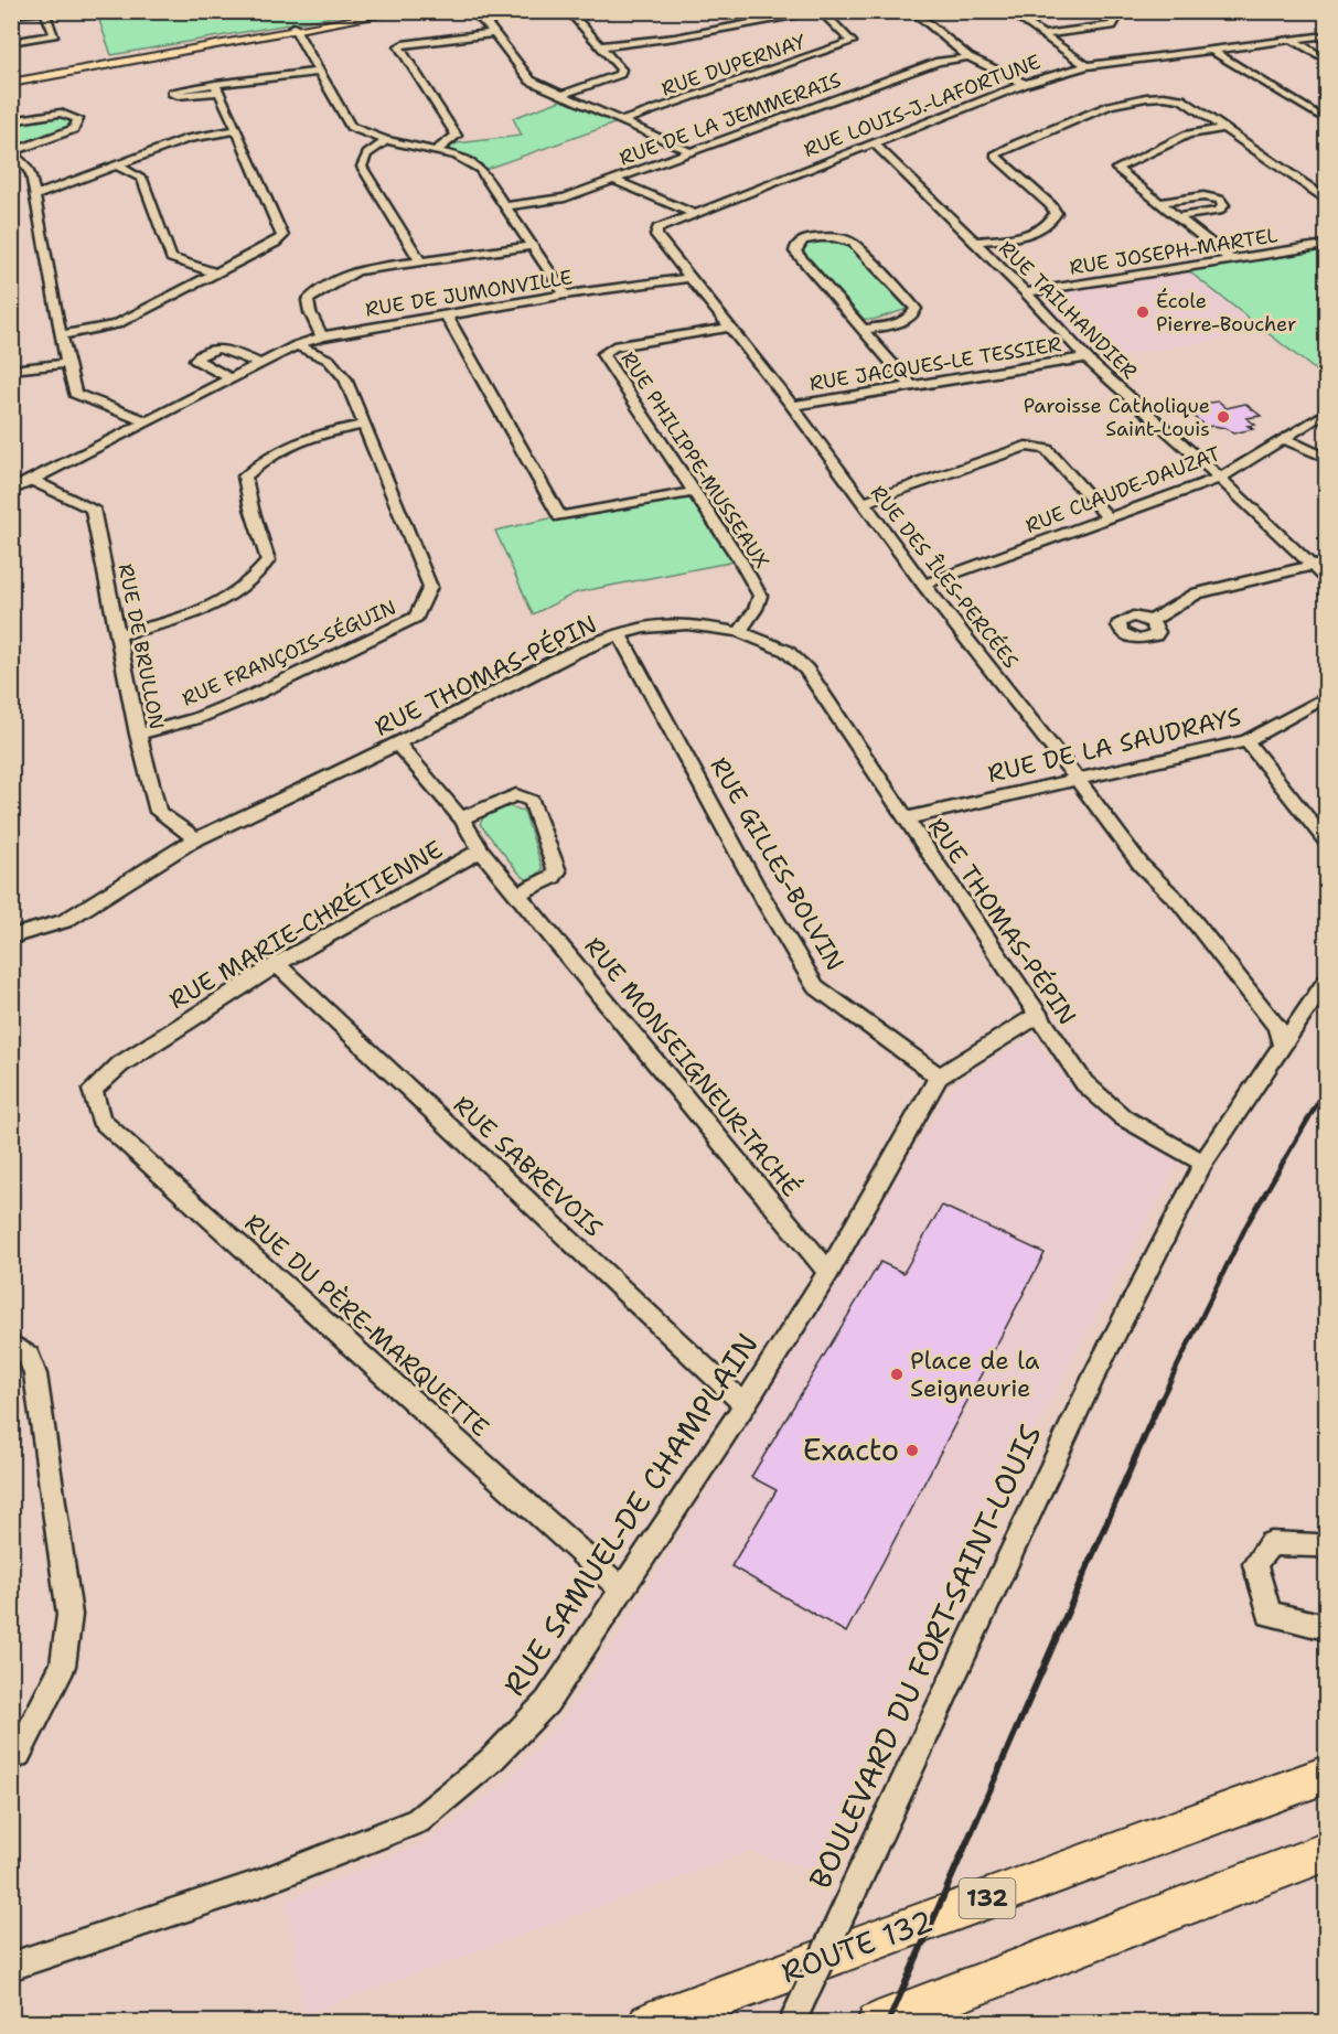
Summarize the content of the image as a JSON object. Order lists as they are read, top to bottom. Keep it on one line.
{"streets":{"highway":["132","ROUTE 132"],"street":["RUE DUPERNAY","RUE LOUIS-J.-LAFORTUNE","RUE DE LA JEMMERAIS","RUE JOSEPH-MARTEL","RUE DE JUMONVILLE","RUE TAILHANDIER","RUE JACQUES-LE TESSIER","RUE PHILIPPE-MUSSEAUX","RUE CLAUDE-DAUZAT","RUE DES ÎLES-PERCÉES","RUE DE BRULLON","RUE FRANÇOIS-SÉGUIN","RUE THOMAS-PÉPIN","RUE DE LA SAUDRAYS","RUE GILLES-BOLVIN","RUE MARIE-CHRÉTIENNE","RUE MONSEIGNEUR-TACHÉ","RUE SABREVOIS","RUE DU PÈRE-MARQUETTE","RUE SAMUEL-DE CHAMPLAIN","BOULEVARD DU FORT-SAINT-LOUIS"]},"crossings":[["RUE LOUIS-J.-LAFORTUNE","RUE TAILHANDIER"],["RUE LOUIS-J.-LAFORTUNE","RUE DES ÎLES-PERCÉES"],["RUE JOSEPH-MARTEL","RUE TAILHANDIER"],["RUE DE JUMONVILLE","RUE DES ÎLES-PERCÉES"],["RUE DE JUMONVILLE","RUE DE BRULLON"],["RUE DE JUMONVILLE","RUE FRANÇOIS-SÉGUIN"],["RUE TAILHANDIER","RUE JACQUES-LE TESSIER"],["RUE TAILHANDIER","RUE CLAUDE-DAUZAT"],["RUE JACQUES-LE TESSIER","RUE DES ÎLES-PERCÉES"],["RUE PHILIPPE-MUSSEAUX","RUE DES ÎLES-PERCÉES"],["RUE PHILIPPE-MUSSEAUX","RUE THOMAS-PÉPIN"],["RUE CLAUDE-DAUZAT","RUE DES ÎLES-PERCÉES"],["RUE DES ÎLES-PERCÉES","RUE DE LA SAUDRAYS"],["RUE DES ÎLES-PERCÉES","BOULEVARD DU FORT-SAINT-LOUIS"],["RUE DE BRULLON","RUE FRANÇOIS-SÉGUIN"],["RUE DE BRULLON","RUE THOMAS-PÉPIN"],["RUE THOMAS-PÉPIN","RUE DE LA SAUDRAYS"],["RUE THOMAS-PÉPIN","RUE GILLES-BOLVIN"],["RUE THOMAS-PÉPIN","RUE MONSEIGNEUR-TACHÉ"],["RUE THOMAS-PÉPIN","RUE SAMUEL-DE CHAMPLAIN"],["RUE THOMAS-PÉPIN","BOULEVARD DU FORT-SAINT-LOUIS"],["RUE GILLES-BOLVIN","RUE SAMUEL-DE CHAMPLAIN"],["RUE MARIE-CHRÉTIENNE","RUE MONSEIGNEUR-TACHÉ"],["RUE MARIE-CHRÉTIENNE","RUE SABREVOIS"],["RUE MARIE-CHRÉTIENNE","RUE DU PÈRE-MARQUETTE"],["RUE MONSEIGNEUR-TACHÉ","RUE SAMUEL-DE CHAMPLAIN"],["RUE SABREVOIS","RUE SAMUEL-DE CHAMPLAIN"],["RUE DU PÈRE-MARQUETTE","RUE SAMUEL-DE CHAMPLAIN"]],"places":["École Pierre-Boucher","Paroisse Catholique Saint-Louis","Place de la Seigneurie","Exacto"]}
